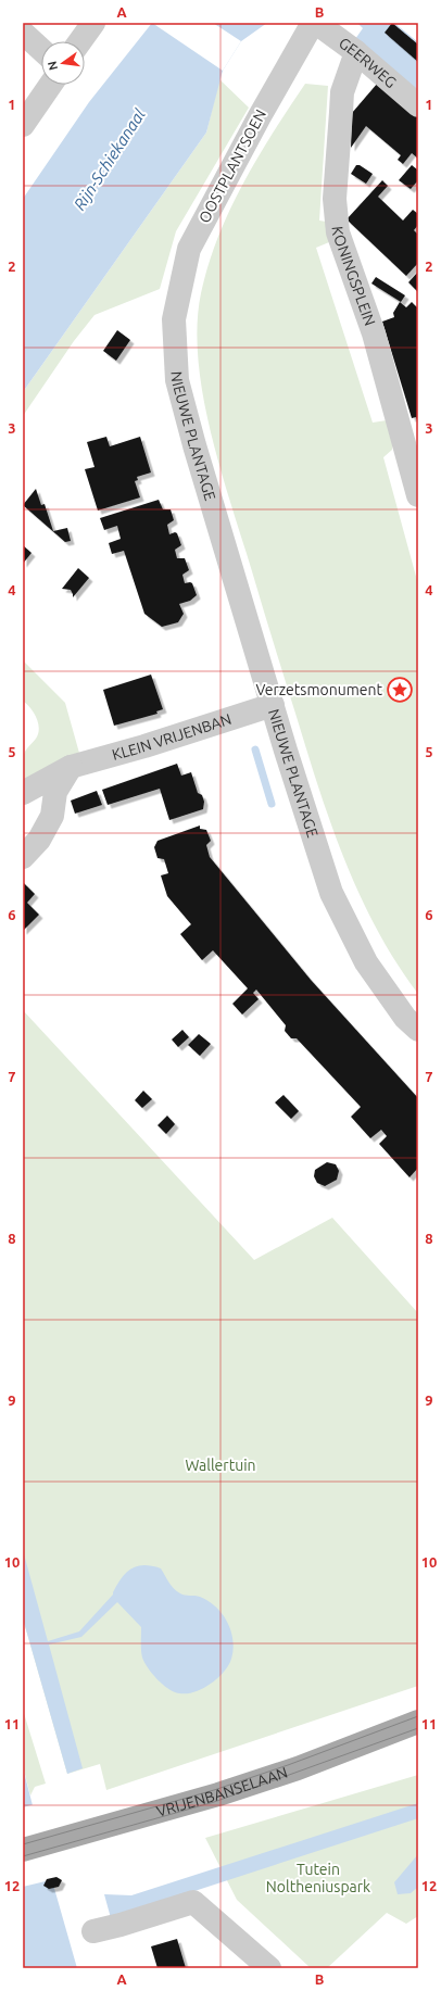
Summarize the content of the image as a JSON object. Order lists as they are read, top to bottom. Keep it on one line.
{"streets":{"main road":["VRIJENBANSELAAN"],"street":["GEERWEG","OOSTPLANTSOEN","KONINGSPLEIN","NIEUWE PLANTAGE","KLEIN VRIJENBAN"]},"crossings":[["GEERWEG","OOSTPLANTSOEN"],["GEERWEG","KONINGSPLEIN"],["OOSTPLANTSOEN","NIEUWE PLANTAGE"],["NIEUWE PLANTAGE","KLEIN VRIJENBAN"]],"water":["Rijn-Schiekanaal"],"parks":["Wallertuin","Tutein Noltheniuspark"],"places":{"place":["Verzetsmonument"]},"north":"left","grid":{"columns":["A","B"],"rows":["1","2","3","4","5","6","7","8","9","10","11","12"]}}
